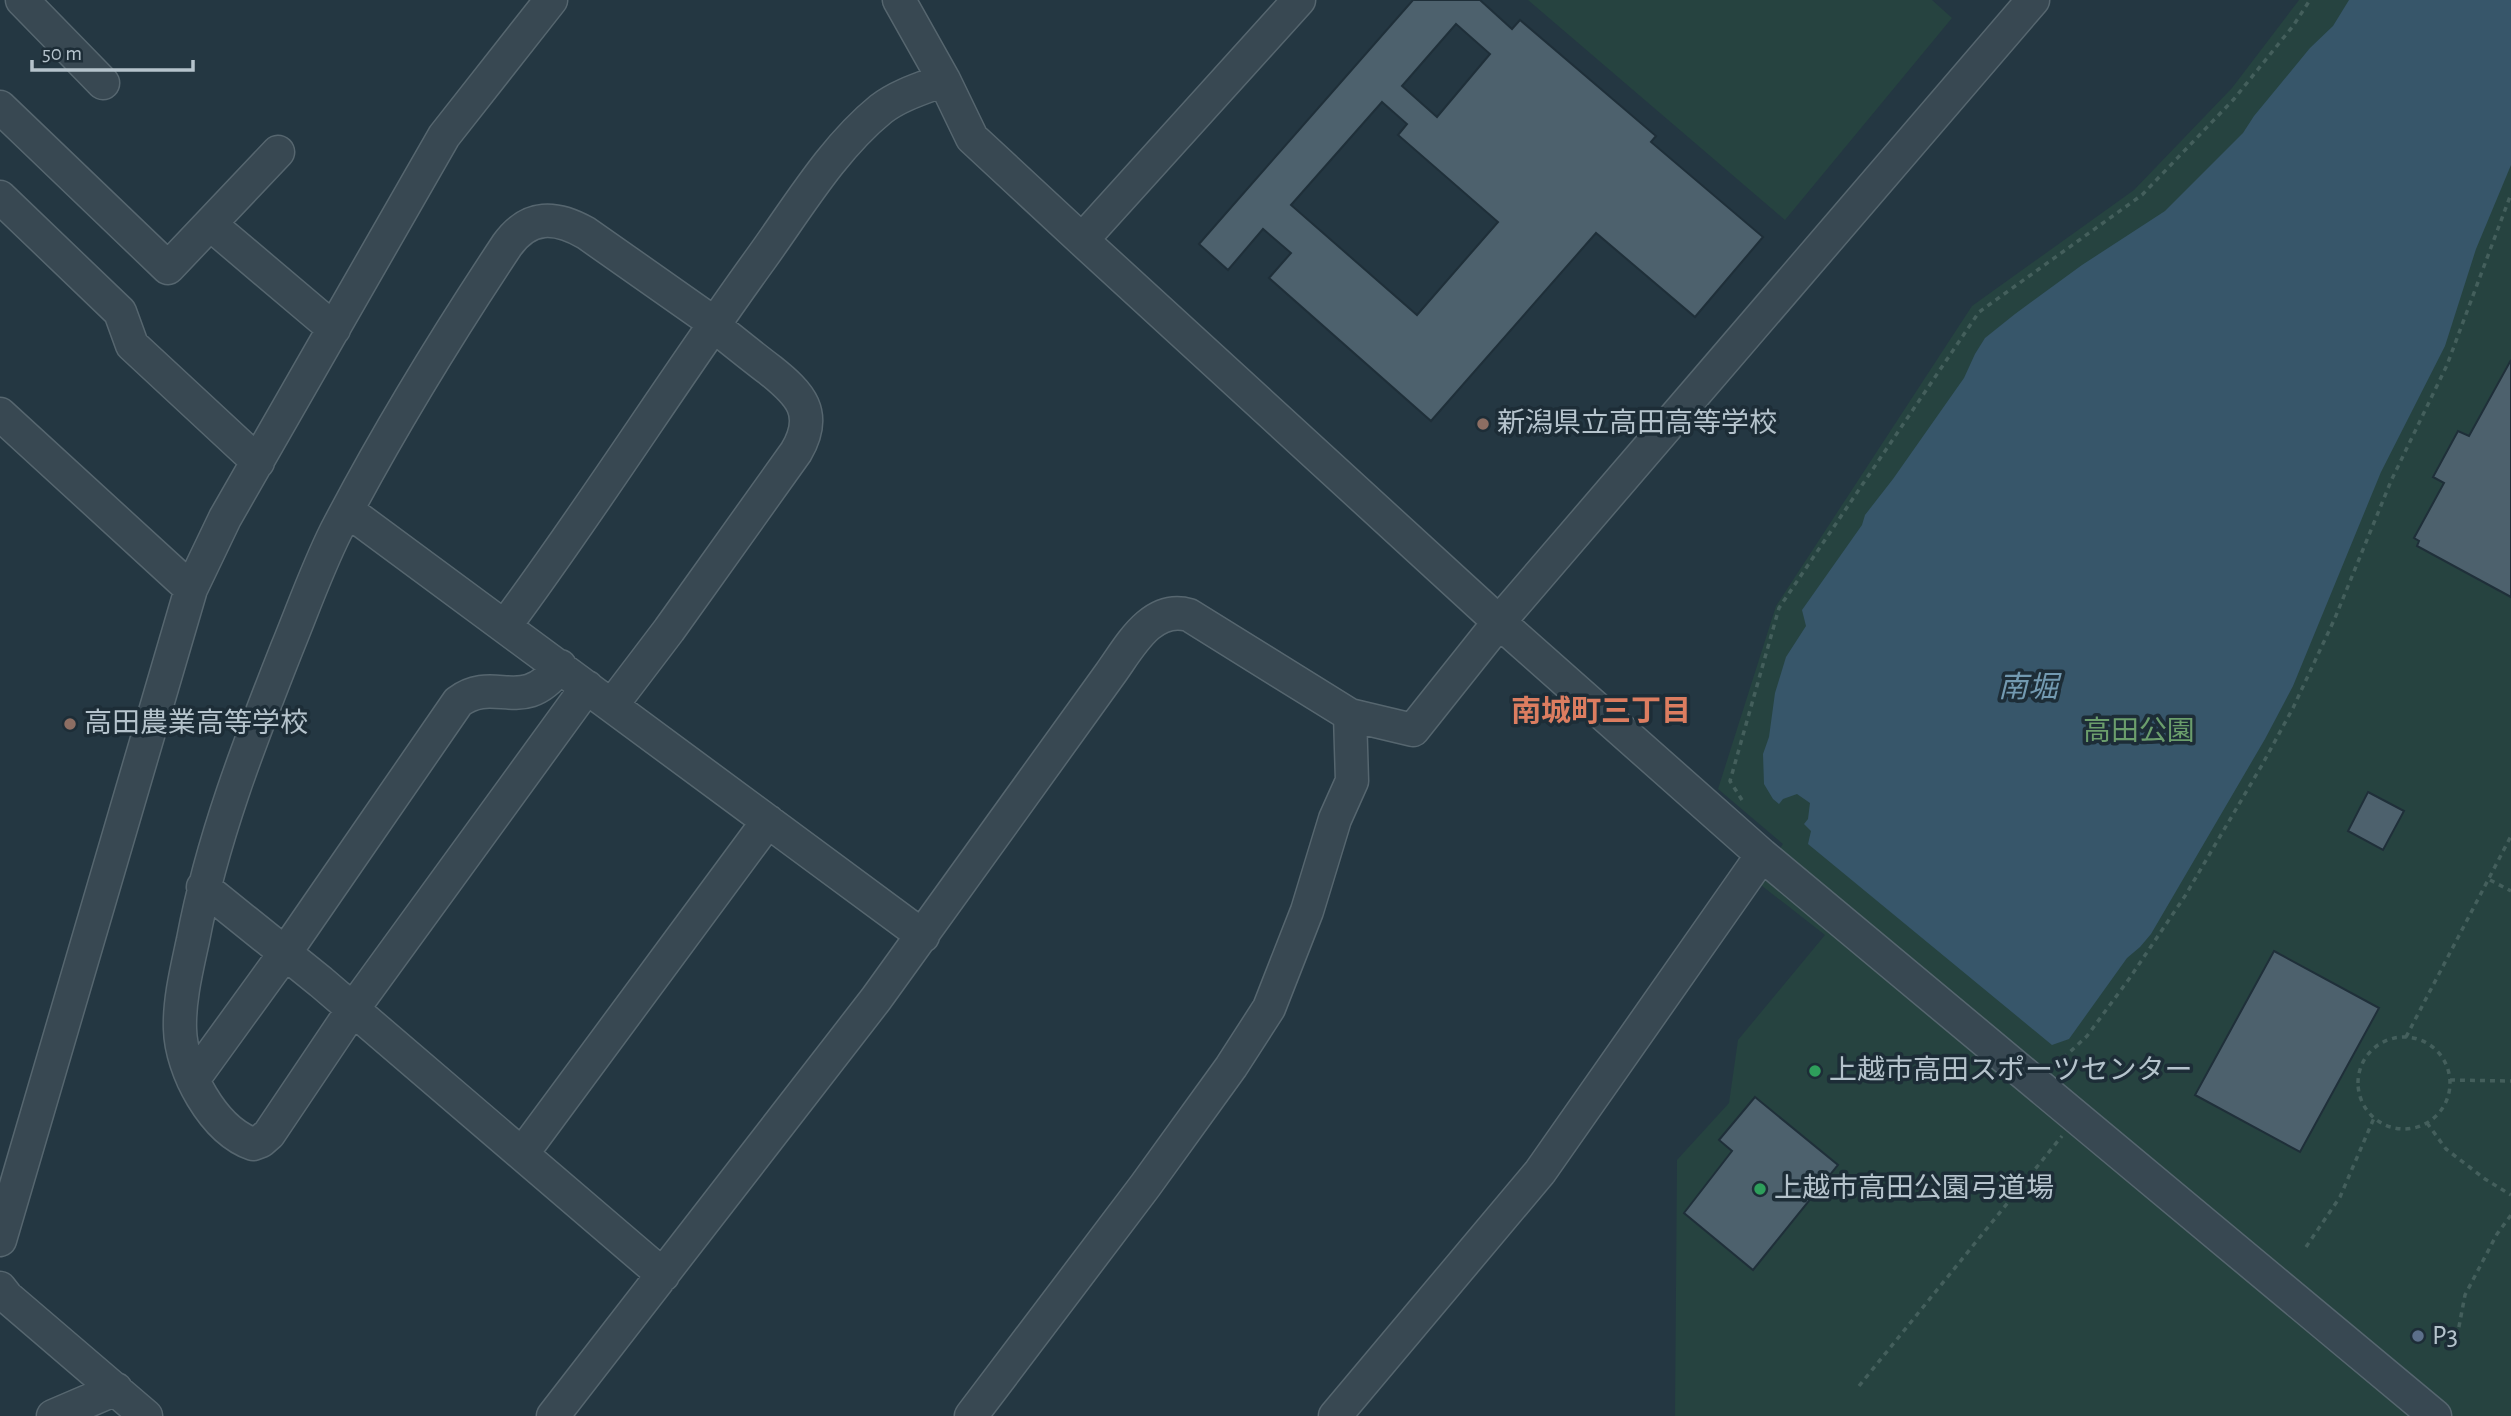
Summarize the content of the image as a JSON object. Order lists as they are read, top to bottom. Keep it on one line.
{"districts":["南城町三丁目"],"water":["南堀"],"parks":["高田公園"],"places":["新潟県立高田高等学校","高田農業高等学校","上越市高田スポーツセンター","上越市高田公園弓道場","P3"],"scale_bar":"50 m"}
